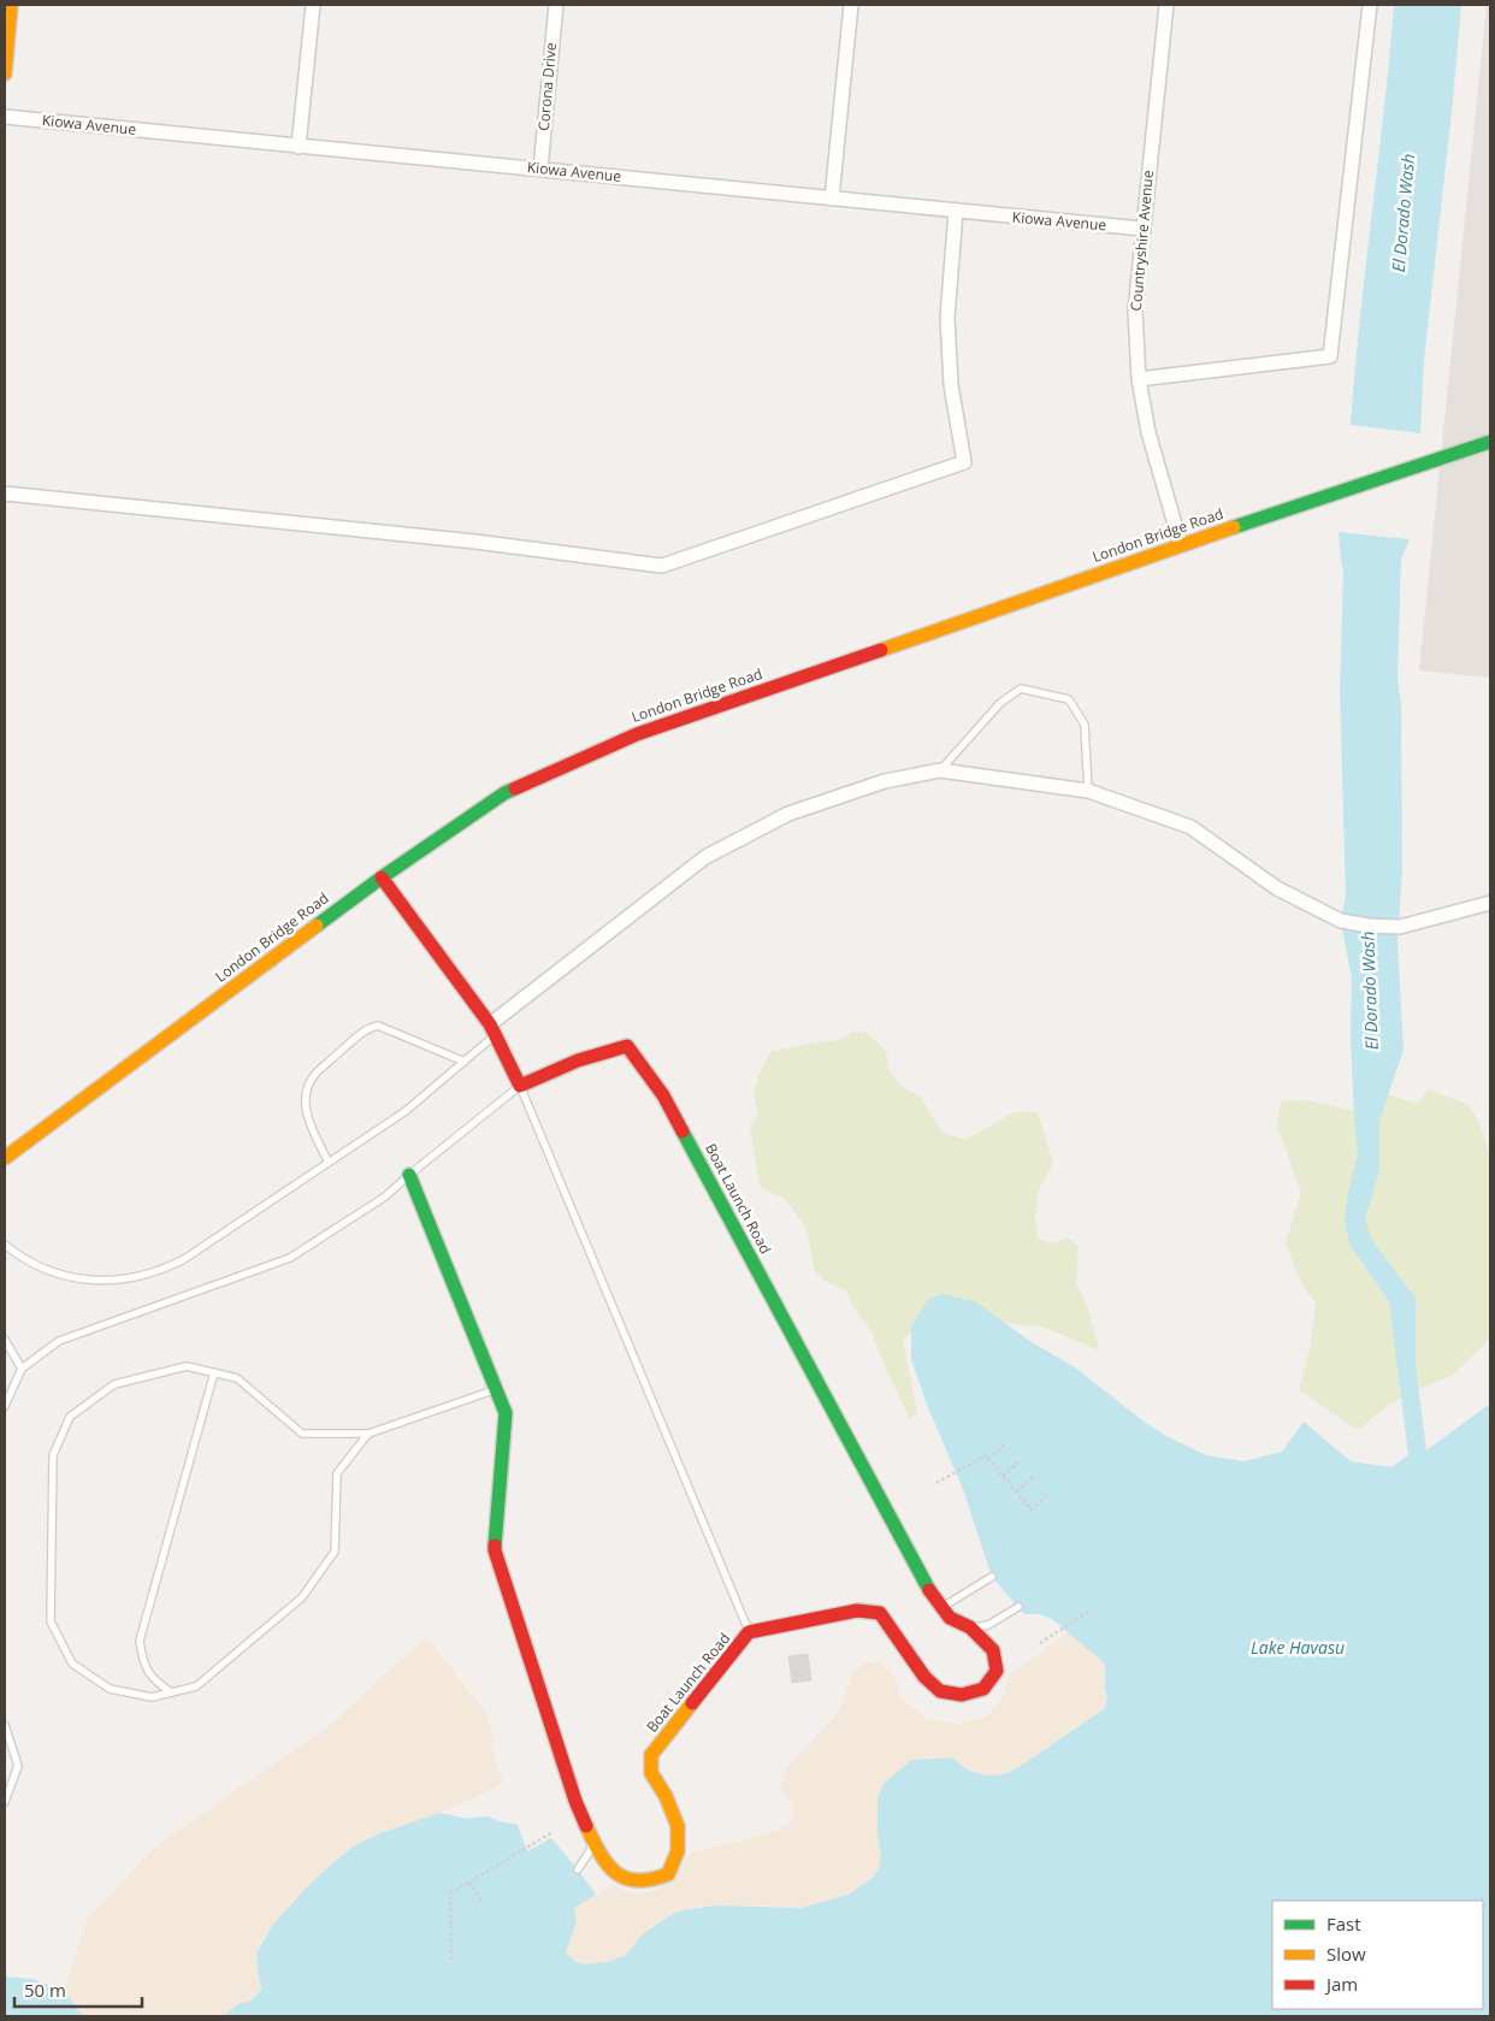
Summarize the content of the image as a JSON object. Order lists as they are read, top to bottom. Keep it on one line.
{"streets":{"street":["Corona Drive","Kiowa Avenue","Countryshire Avenue","London Bridge Road","Boat Launch Road"]},"crossings":[["Corona Drive","Kiowa Avenue"],["Kiowa Avenue","Countryshire Avenue"],["Countryshire Avenue","London Bridge Road"]],"water":["El Dorado Wash","Lake Havasu"],"legend":["Fast","Slow","Jam"],"scale_bar":"50 m"}
